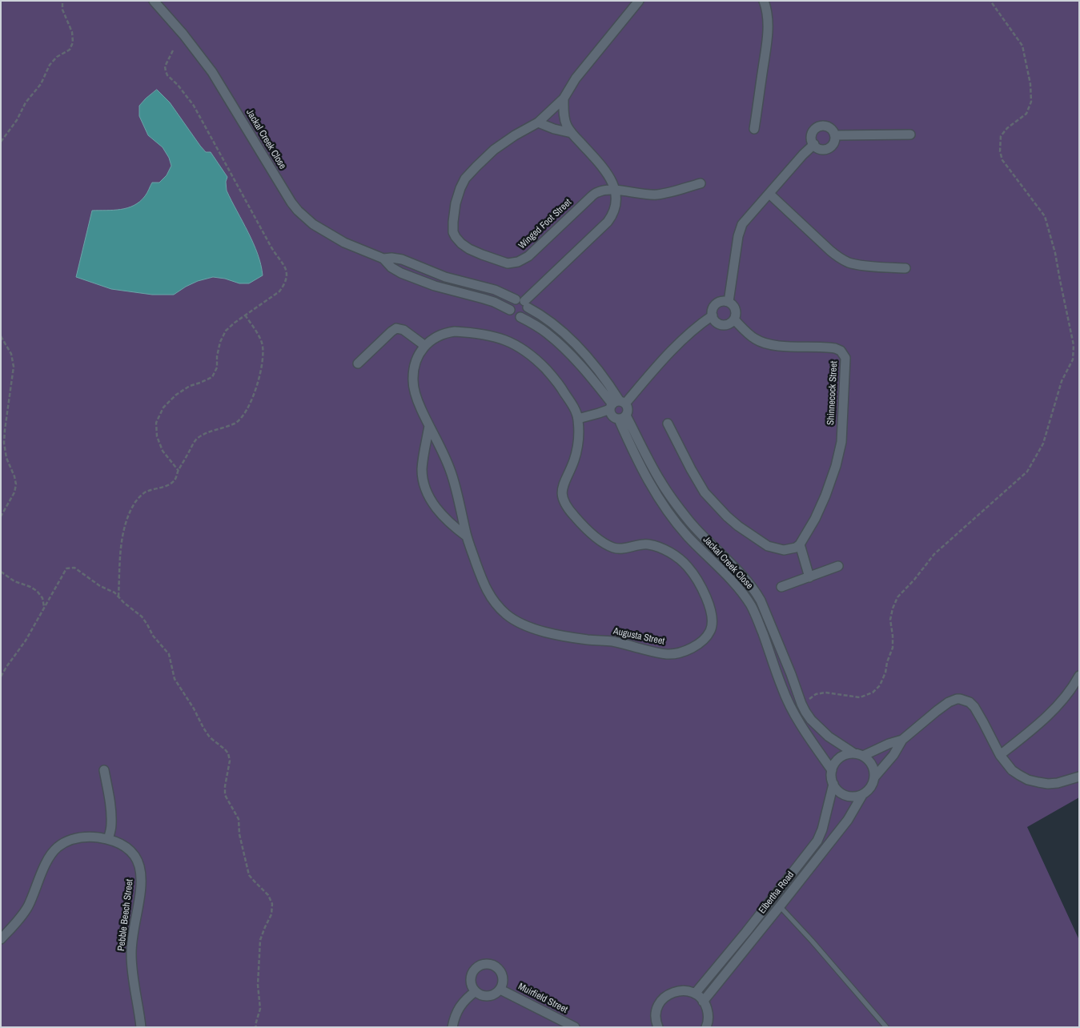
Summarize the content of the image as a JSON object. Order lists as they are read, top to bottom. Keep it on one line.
{"streets":{"street":["Jackal Creek Close","Winged Foot Street","Shinnecock Street","Augusta Street","Elbertha Road","Pebble Beech Street","Muirfield Street"]},"crossings":[["Jackal Creek Close","Elbertha Road"]]}
